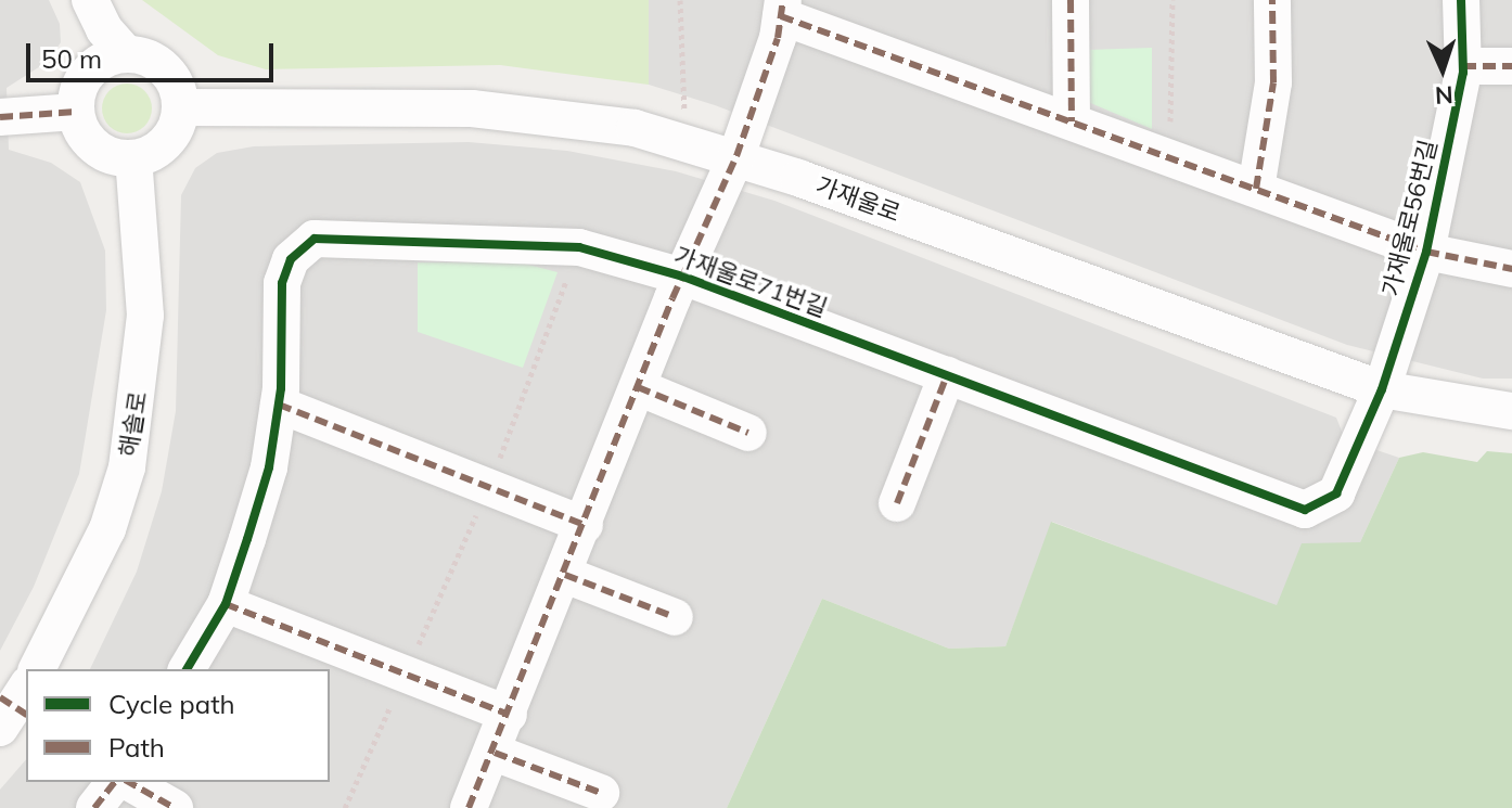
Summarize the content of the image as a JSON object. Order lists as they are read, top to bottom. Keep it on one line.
{"streets":{"street":["가재울로","가재울로56번길","가재울로71번길","해솔로"]},"crossings":[["가재울로","가재울로56번길"],["가재울로","가재울로71번길"],["가재울로","해솔로"],["가재울로56번길","가재울로71번길"]],"legend":["Cycle path","Path"],"scale_bar":"50 m","north":"bottom"}
